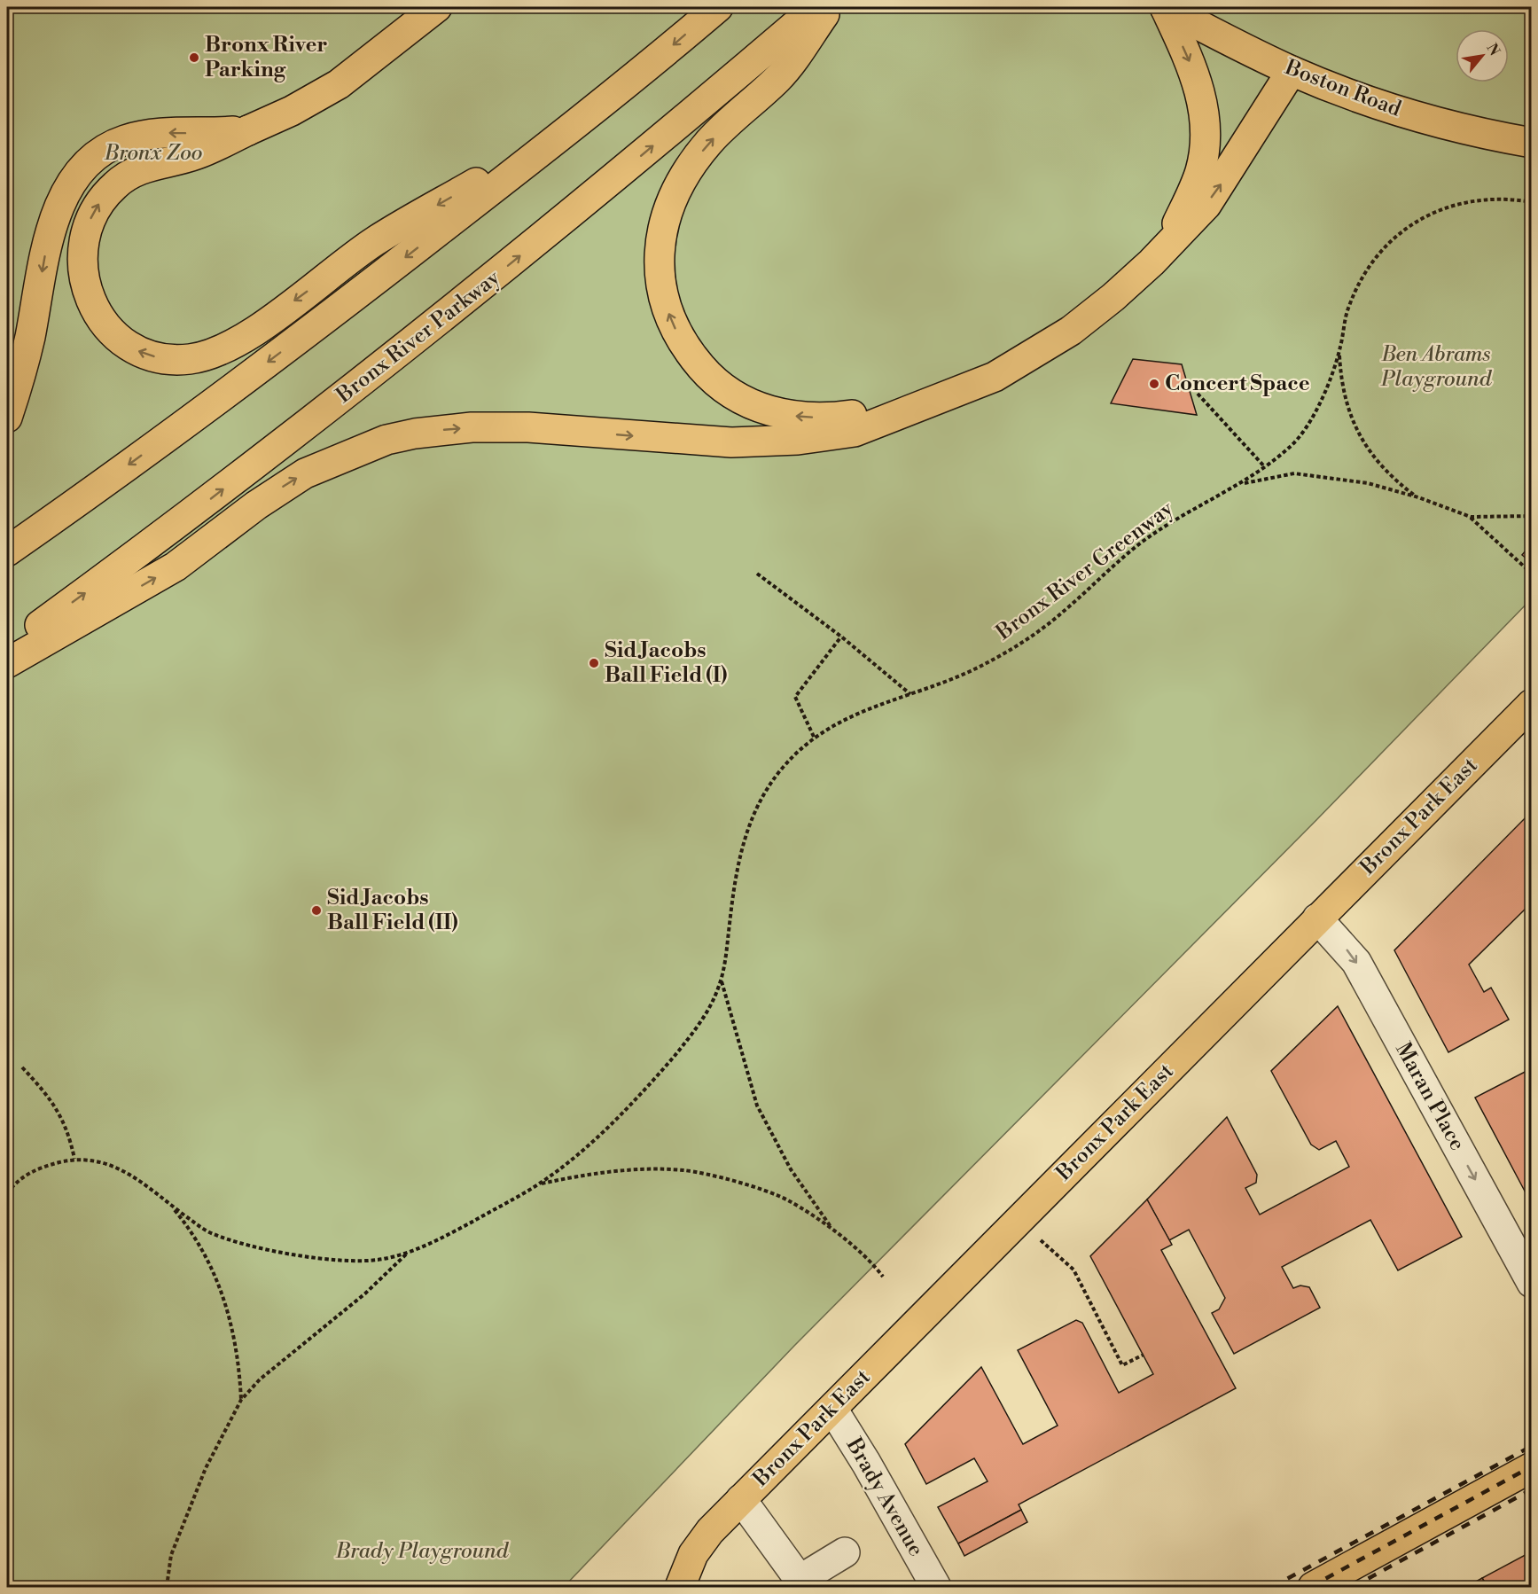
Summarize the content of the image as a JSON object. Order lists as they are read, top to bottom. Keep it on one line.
{"streets":{"main road":["Boston Road","Bronx River Parkway","Bronx Park East"],"street":["Maran Place","Brady Avenue"],"path":["Bronx River Greenway"]},"crossings":[["Bronx Park East","Maran Place"],["Bronx Park East","Brady Avenue"]],"one_way":["Maran Place"],"parks":["Bronx Zoo","Ben Abrams Playground","Brady Playground"],"places":["Bronx River Parking","Concert Space","Sid Jacobs Ball Field (I)","Sid Jacobs Ball Field (II)"],"north":"top right"}
